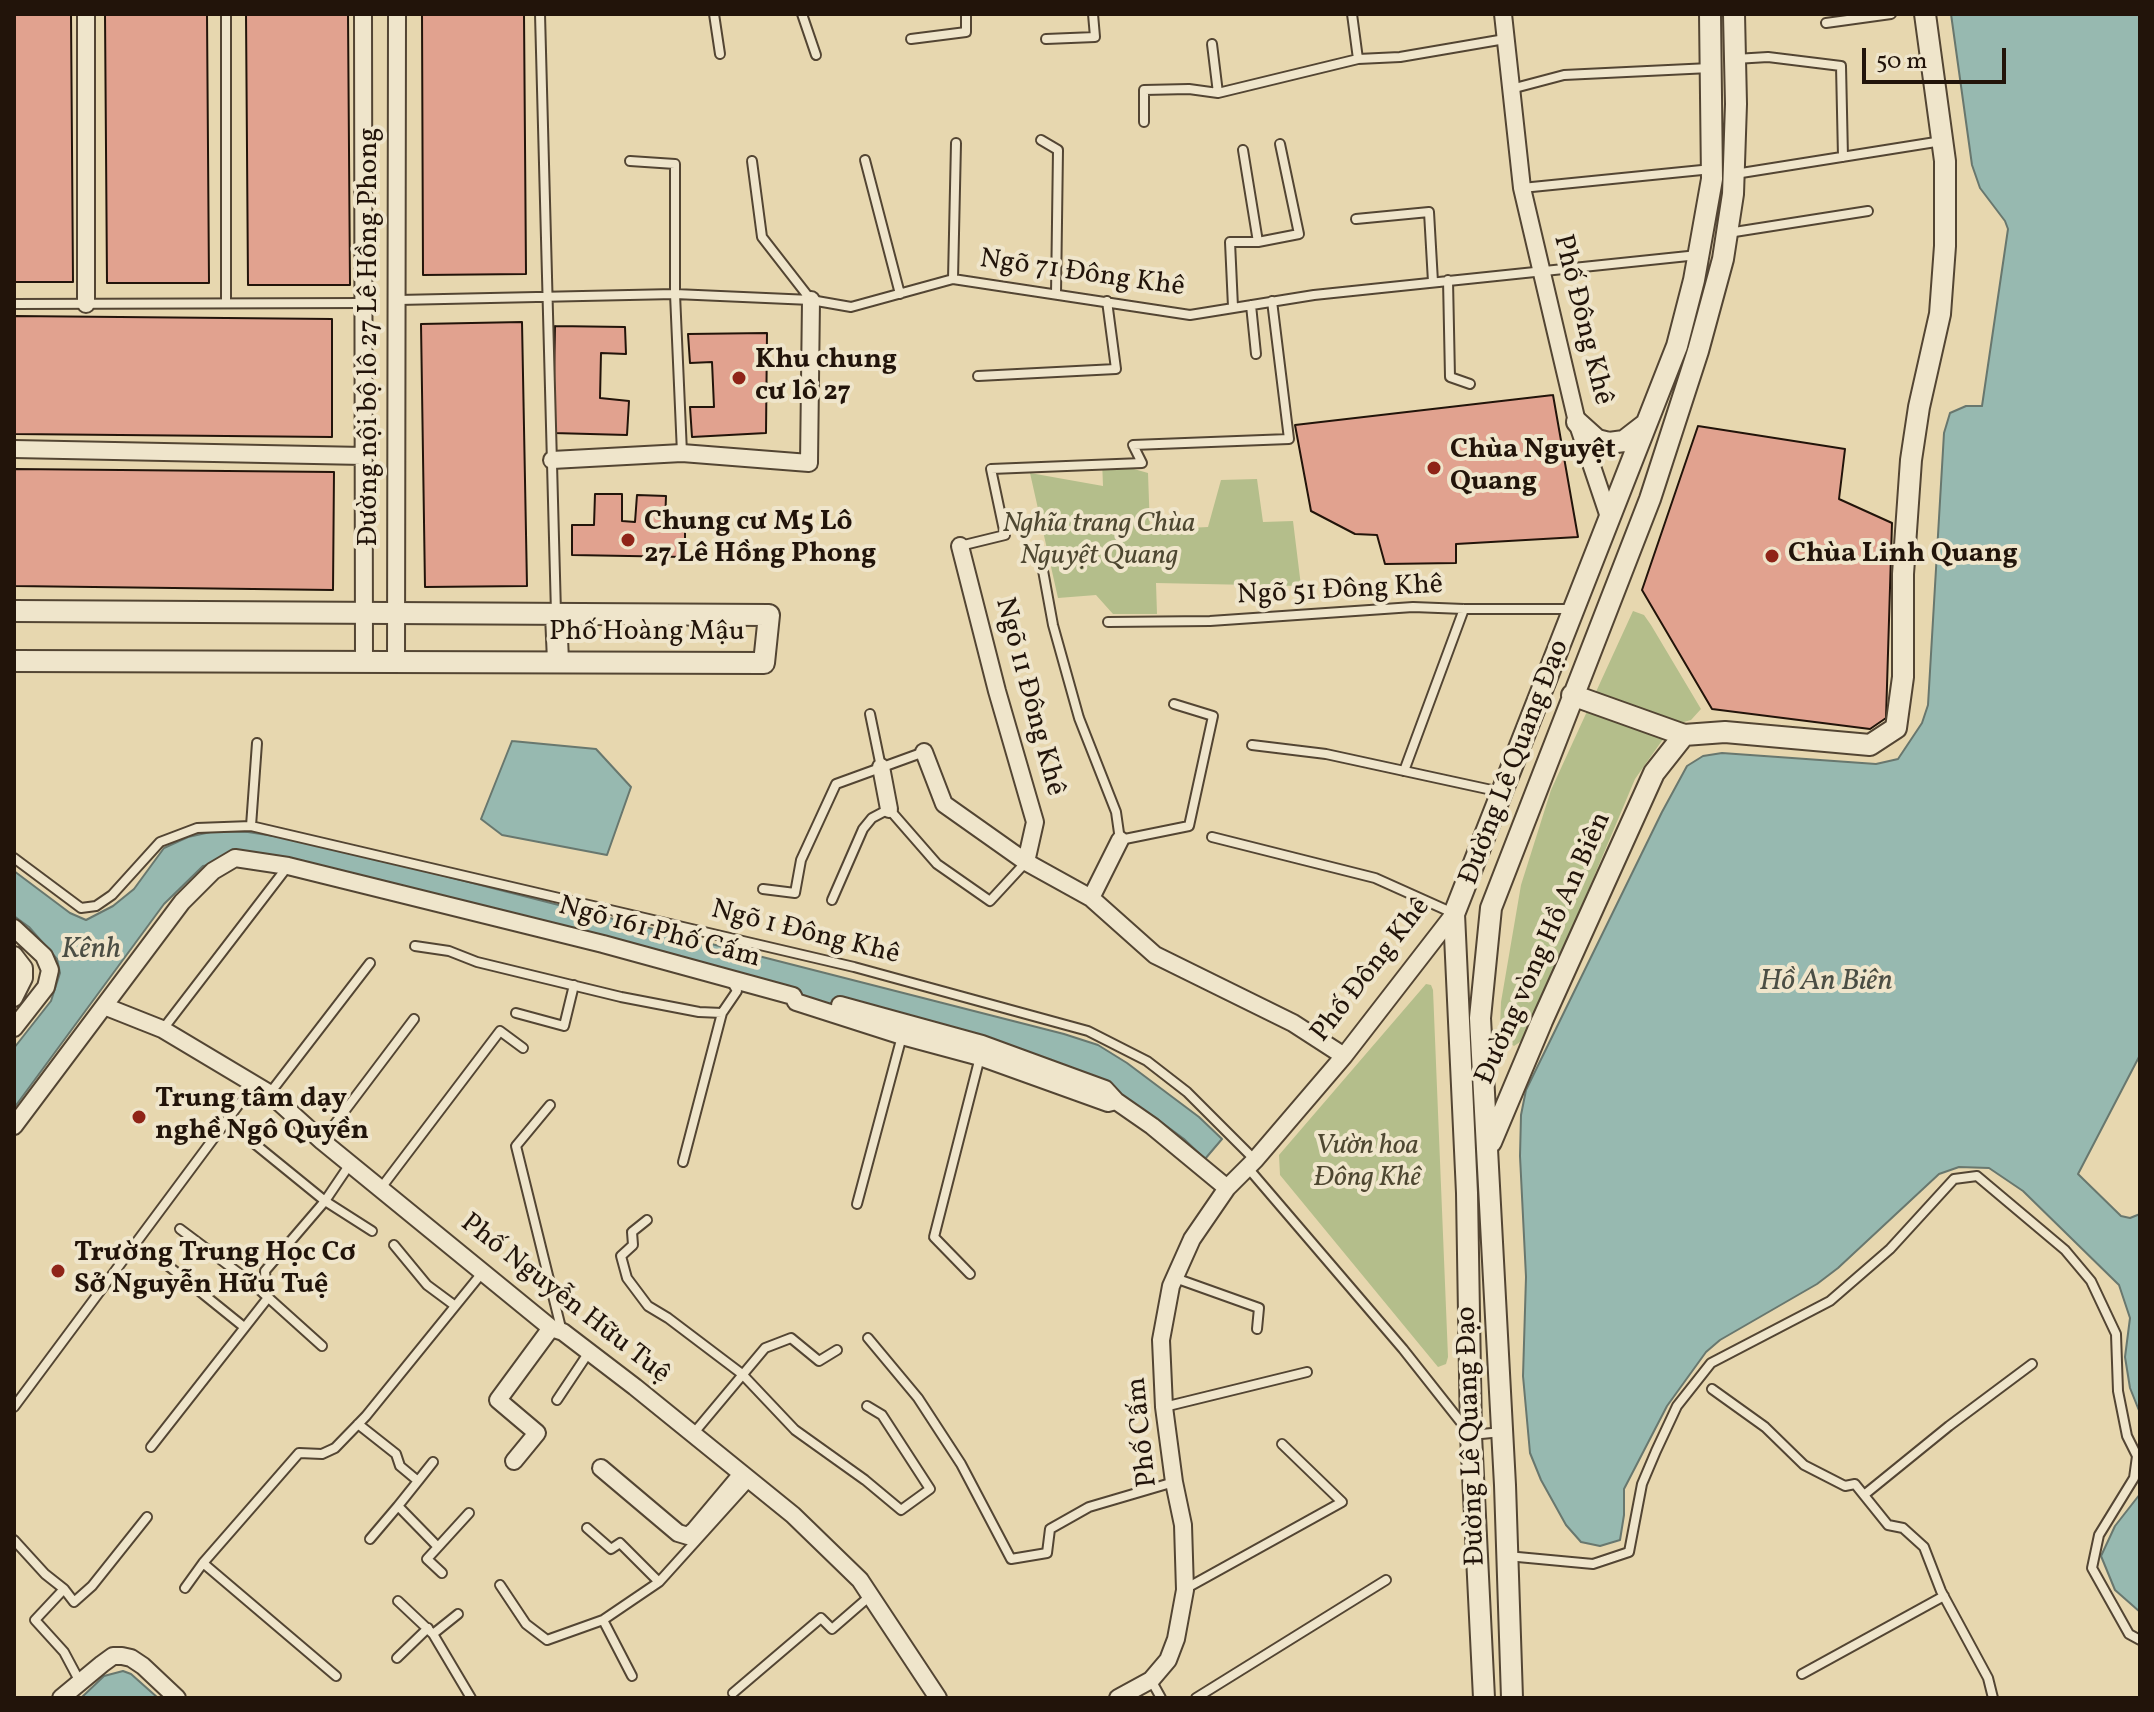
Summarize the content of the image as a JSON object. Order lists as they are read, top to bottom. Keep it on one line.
{"streets":{"street":["Phố Đông Khê","Đường nội bộ lô 27 Lê Hồng Phong","Phố Hoàng Mậu","Ngõ 11 Đông Khê","Đường Lê Quang Đạo","Ngõ 161 Phố Cấm","Đường vòng Hồ An Biên","Phố Nguyễn Hữu Tuệ","Phố Cấm"],"lane":["Ngõ 71 Đông Khê","Ngõ 51 Đông Khê","Ngõ 1 Đông Khê"]},"crossings":[["Ngõ 71 Đông Khê","Phố Đông Khê"],["Ngõ 71 Đông Khê","Đường nội bộ lô 27 Lê Hồng Phong"],["Phố Đông Khê","Ngõ 51 Đông Khê"],["Phố Đông Khê","Đường Lê Quang Đạo"],["Phố Đông Khê","Ngõ 1 Đông Khê"],["Phố Đông Khê","Phố Cấm"],["Đường nội bộ lô 27 Lê Hồng Phong","Phố Hoàng Mậu"],["Đường Lê Quang Đạo","Ngõ 1 Đông Khê"],["Đường Lê Quang Đạo","Đường vòng Hồ An Biên"],["Ngõ 161 Phố Cấm","Phố Nguyễn Hữu Tuệ"],["Ngõ 1 Đông Khê","Phố Cấm"]],"water":["Kênh","Hồ An Biên"],"parks":["Nghĩa trang Chùa Nguyệt Quang","Vườn hoa Đông Khê"],"places":["Khu chung cư lô 27","Chùa Nguyệt Quang","Chung cư M5 Lô 27 Lê Hồng Phong","Chùa Linh Quang","Trung tâm dạy nghề Ngô Quyền","Trường Trung Học Cơ Sở Nguyễn Hữu Tuệ"],"scale_bar":"50 m"}
